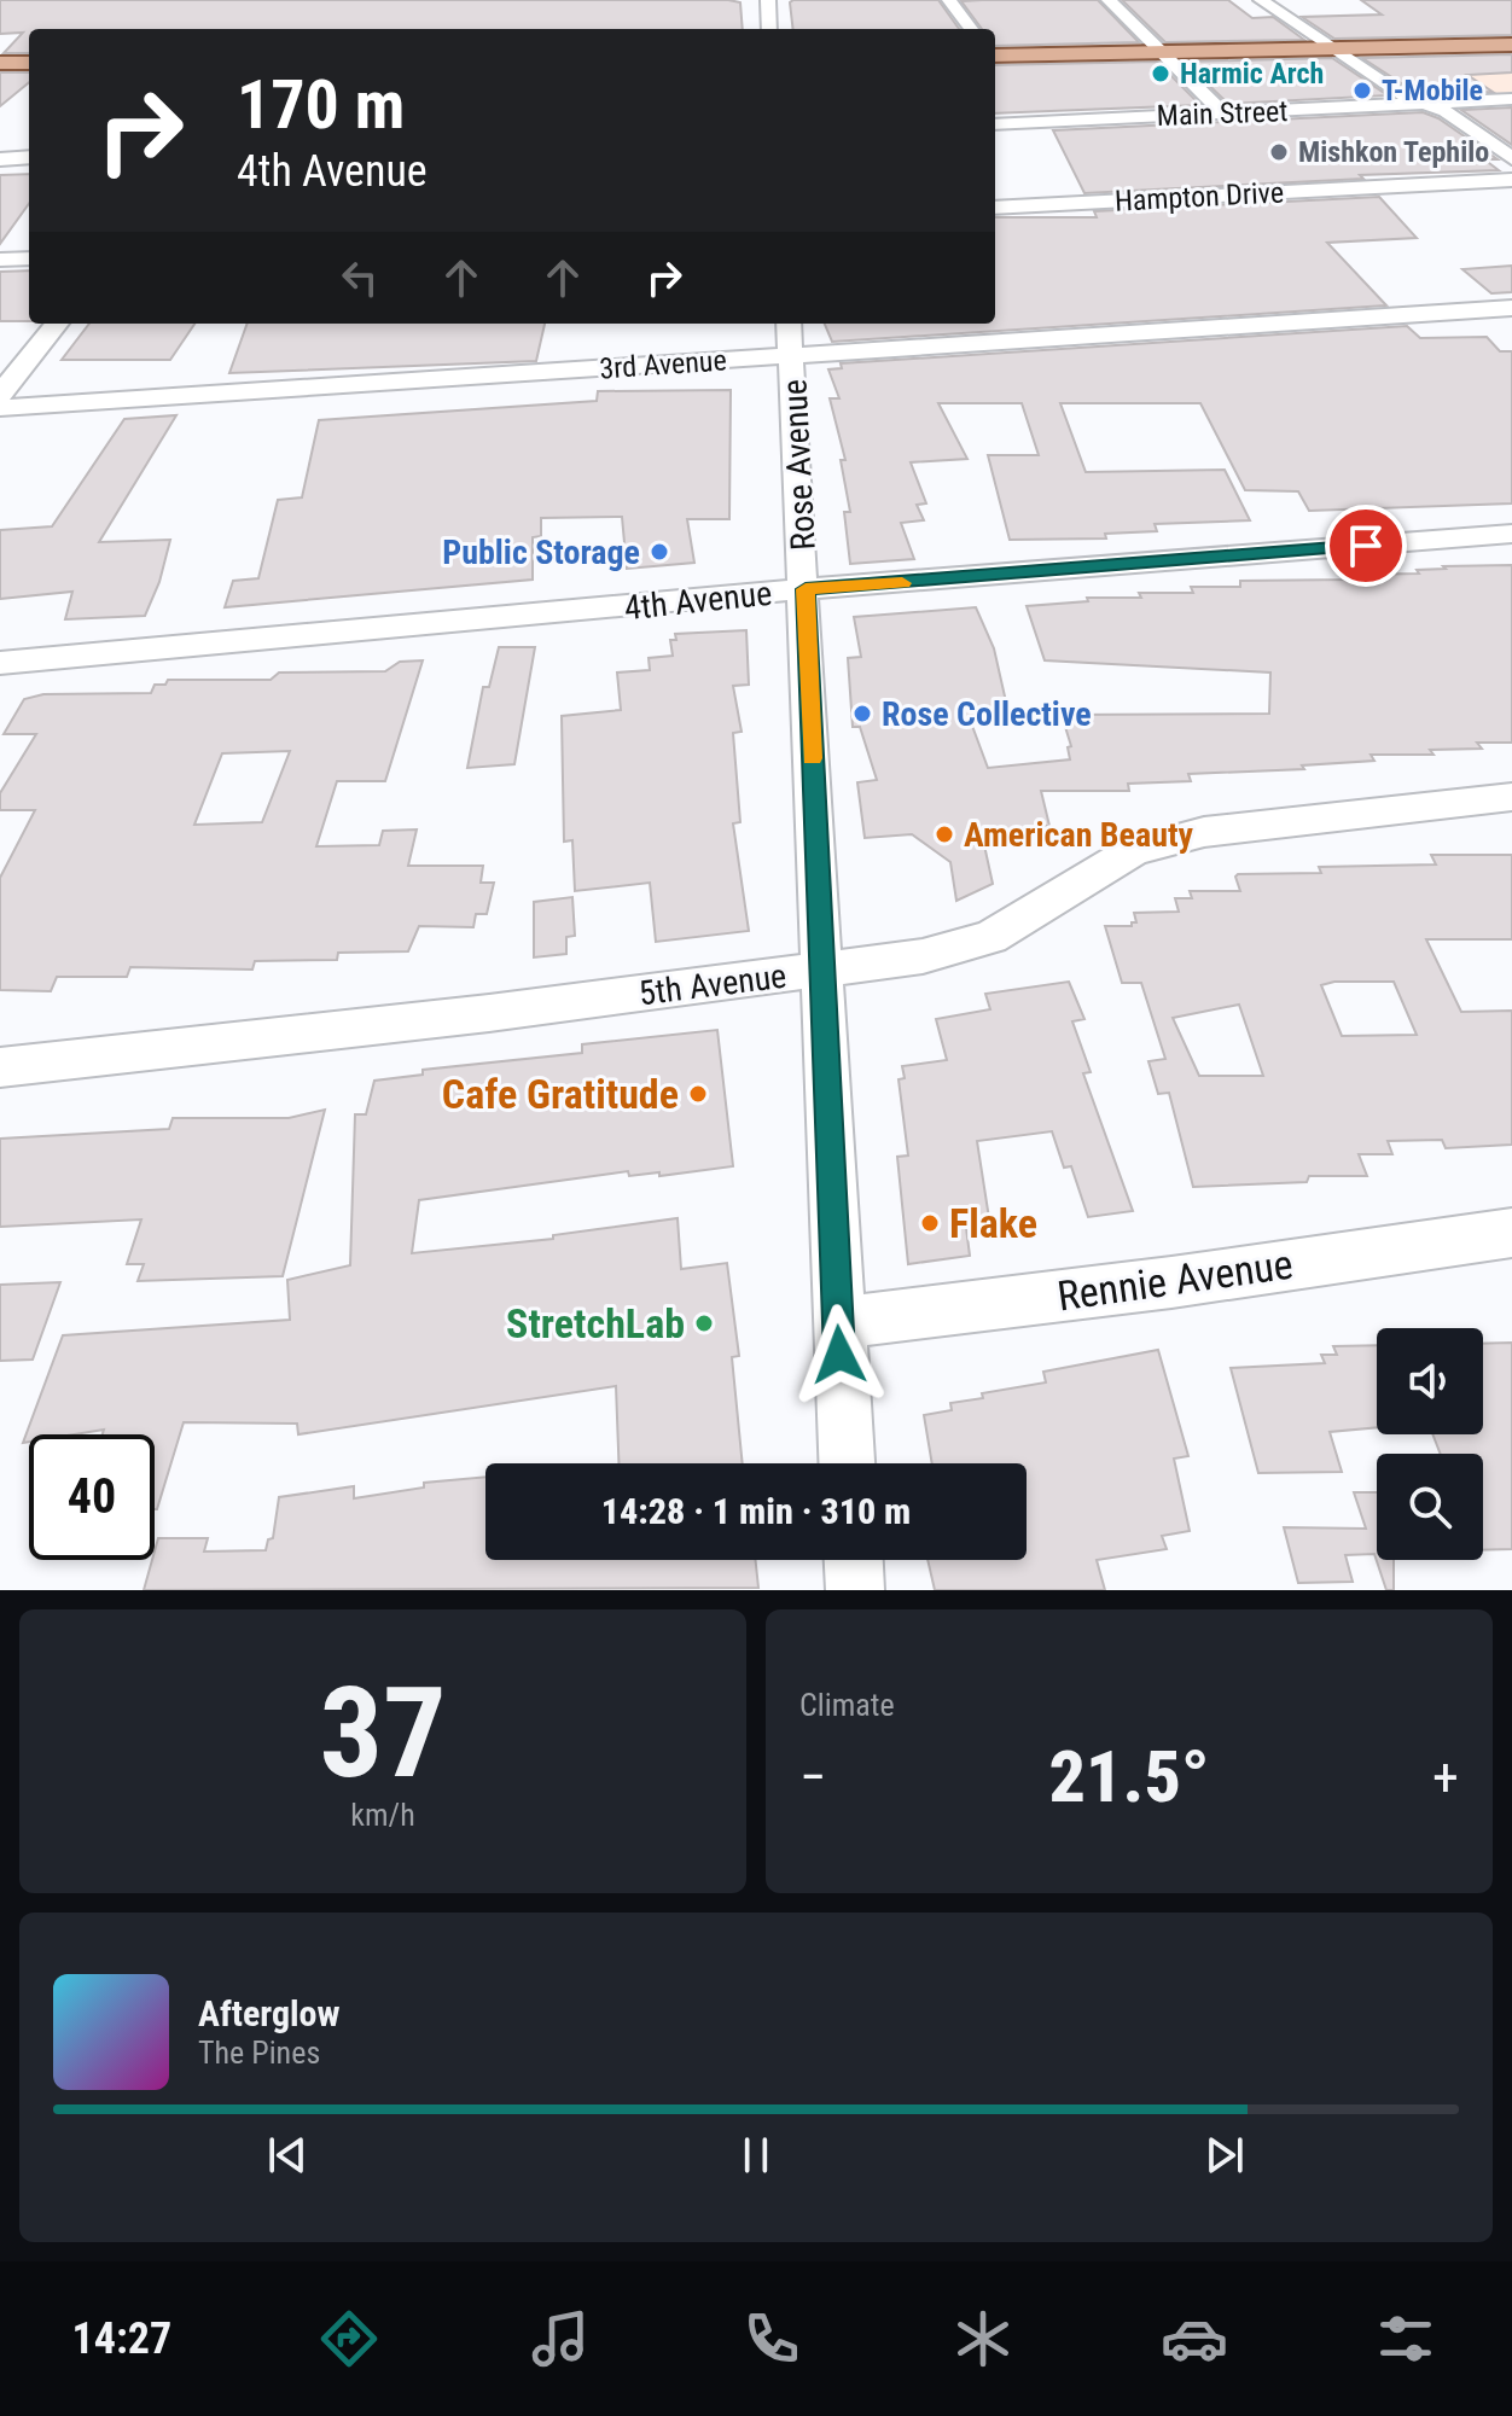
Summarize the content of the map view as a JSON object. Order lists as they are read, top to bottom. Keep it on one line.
{"streets":{"street":["Main Street","Hampton Drive","3rd Avenue","Rose Avenue","4th Avenue","5th Avenue","Rennie Avenue"]},"crossings":[["3rd Avenue","Rose Avenue"],["Rose Avenue","4th Avenue"],["Rose Avenue","5th Avenue"],["Rose Avenue","Rennie Avenue"]],"places":["Harmic Arch","T-Mobile","Mishkon Tephilo","Public Storage","Rose Collective","American Beauty","Cafe Gratitude","Flake","StretchLab"],"page":{"turn":["170 m","4th Avenue"],"limit":"40","trip":"14:28 · 1 min · 310 m","tile":[["37","km/h"],"Climate"],"heat":["−","21.5°","+"],"song":["Afterglow","The Pines"],"tabs":"14:27"}}
